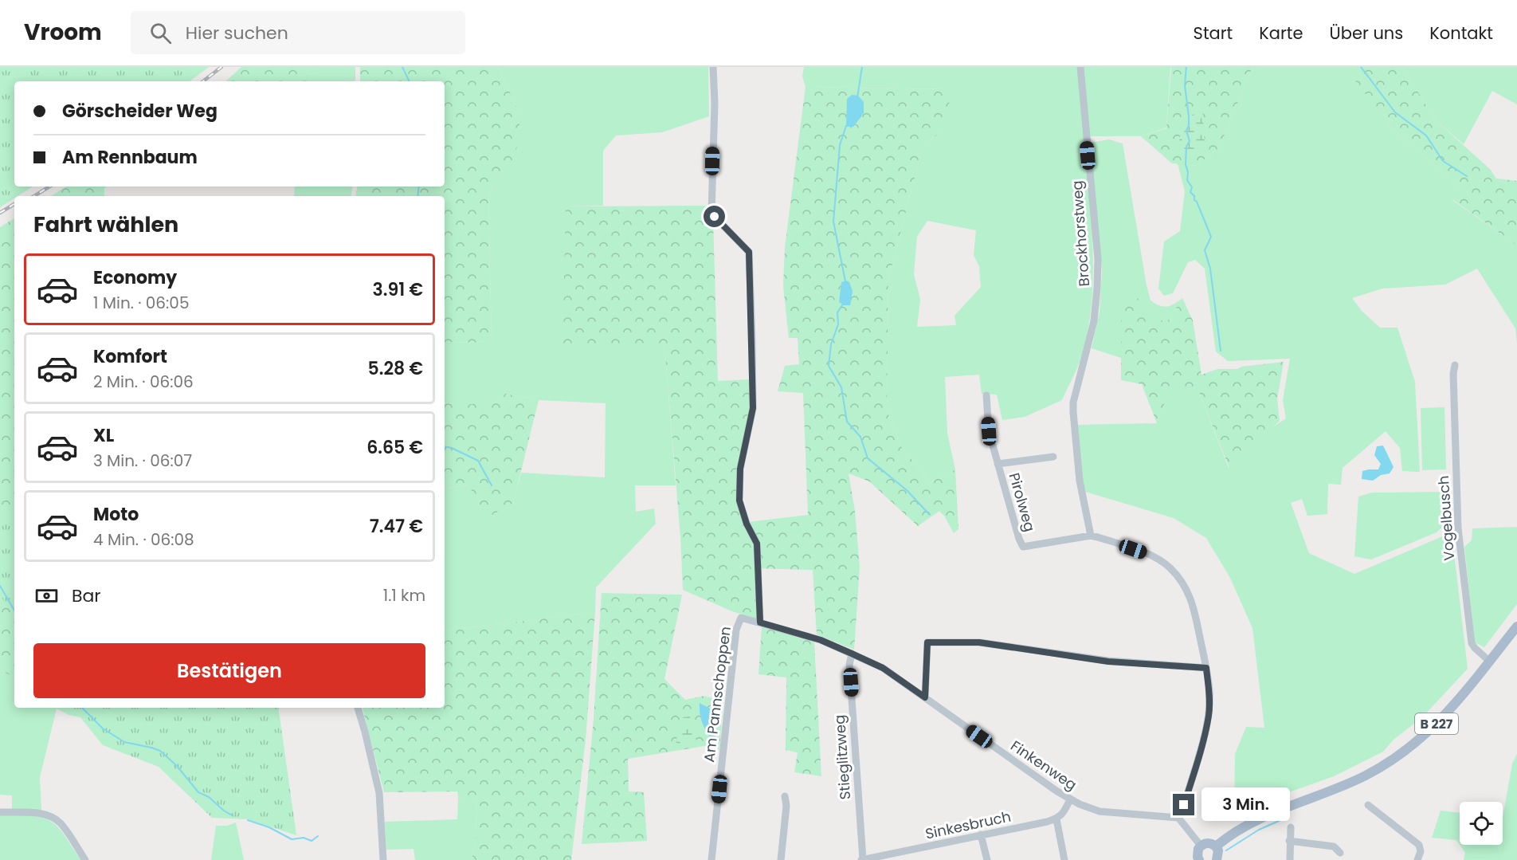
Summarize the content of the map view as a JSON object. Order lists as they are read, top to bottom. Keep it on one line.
{"streets":{"main road":["B 227"],"street":["Brockhorstweg","Pirolweg","Vogelbusch","Am Pannschoppen","Stieglitzweg","Finkenweg","Sinkesbruch"]},"crossings":[["Brockhorstweg","Pirolweg"],["Vogelbusch","B 227"],["Am Pannschoppen","Finkenweg"],["Stieglitzweg","Finkenweg"],["Stieglitzweg","Sinkesbruch"]],"page":{"header":"Vroom","search":"Hier suchen","nav":["Start","Karte","Über uns","Kontakt"],"banner":["Görscheider Weg","Am Rennbaum"],"heading":"Fahrt wählen","list":[{"name":"Economy","note":"1 Min. · 06:05","value":"3.91 €"},{"name":"Komfort","note":"2 Min. · 06:06","value":"5.28 €"},{"name":"XL","note":"3 Min. · 06:07","value":"6.65 €"},{"name":"Moto","note":"4 Min. · 06:08","value":"7.47 €"}],"pay":["Bar","1.1 km"],"buttons":"Bestätigen","bubble":"3 Min."}}
